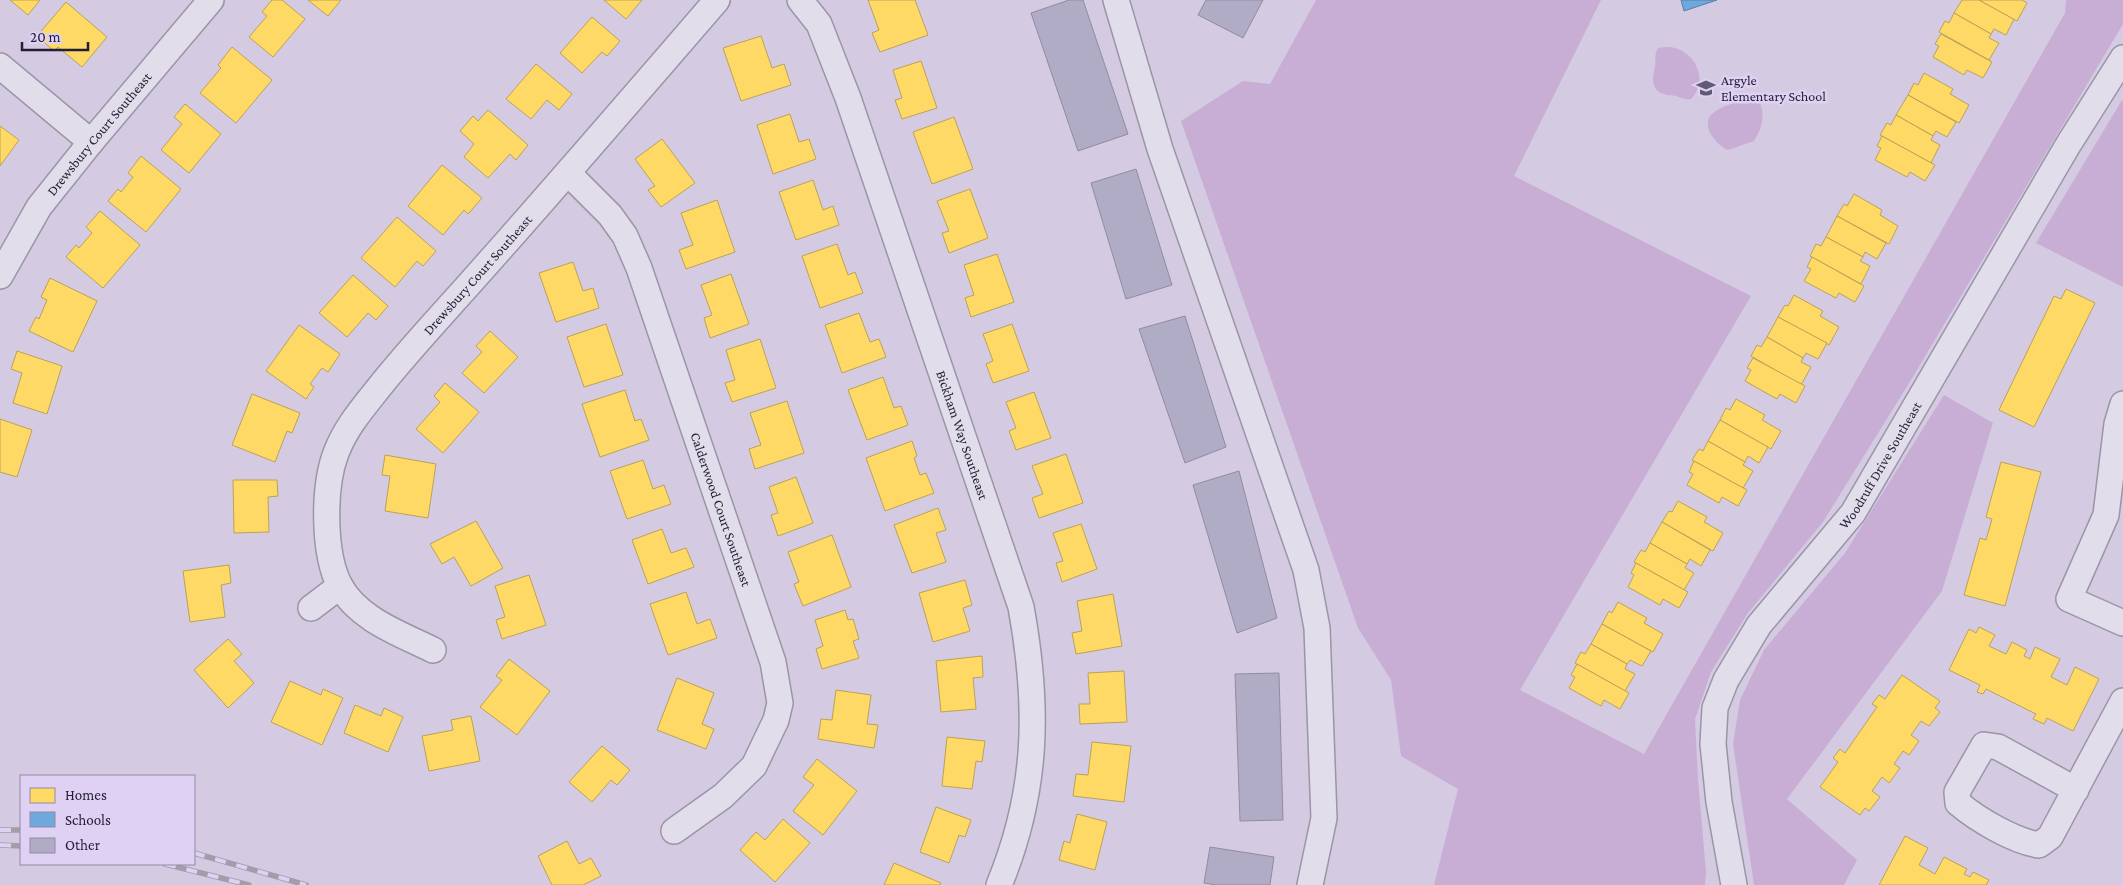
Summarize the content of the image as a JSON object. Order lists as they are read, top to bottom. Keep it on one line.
{"streets":{"street":["Drewsbury Court Southeast","Bickham Way Southeast","Woodruff Drive Southeast","Calderwood Court Southeast"]},"crossings":[["Drewsbury Court Southeast","Calderwood Court Southeast"]],"places":{"school or university":["Argyle Elementary School"]},"legend":["Homes","Schools","Other"],"scale_bar":"20 m"}
